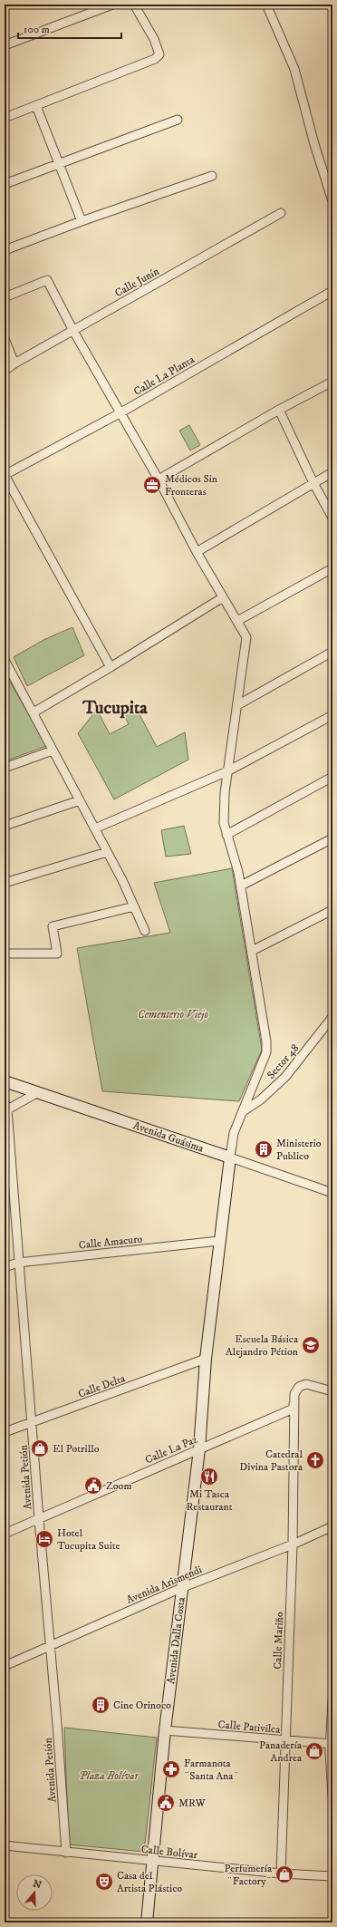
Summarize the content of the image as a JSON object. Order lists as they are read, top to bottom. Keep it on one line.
{"streets":{"main road":["Avenida Guásima","Avenida Dalla Costa"],"street":["Calle Junín","Calle La Planta","Sector 48","Calle Amacuro","Calle Delta","Calle La Paz","Avenida Petión","Avenida Arismendi","Calle Mariño","Calle Pativilca","Calle Bolívar"]},"crossings":[["Avenida Guásima","Avenida Dalla Costa"],["Calle Amacuro","Avenida Petión"],["Calle Amacuro","Avenida Dalla Costa"],["Calle Delta","Avenida Petión"],["Calle Delta","Avenida Dalla Costa"],["Calle La Paz","Avenida Petión"],["Calle La Paz","Avenida Dalla Costa"],["Calle La Paz","Calle Mariño"],["Avenida Petión","Avenida Arismendi"],["Avenida Petión","Calle Bolívar"],["Avenida Arismendi","Avenida Dalla Costa"],["Avenida Arismendi","Calle Mariño"],["Avenida Dalla Costa","Calle Pativilca"],["Avenida Dalla Costa","Calle Bolívar"],["Calle Mariño","Calle Pativilca"],["Calle Mariño","Calle Bolívar"]],"districts":["Tucupita"],"parks":["Cementerio Viejo","Plaza Bolívar"],"places":{"office":["Médicos Sin Fronteras"],"building":["Ministerio Publico","Cine Orinoco"],"school or university":["Escuela Básica Alejandro Pétion"],"shop":["El Potrillo","Panadería Andrea","Perfumería ¨Factory¨"],"church":["Catedral Divina Pastora"],"restaurant":["Mi Tasca Restaurant"],"public building":["Zoom","MRW"],"hotel":["Hotel Tucupita Suite"],"pharmacy":["Farmanota ¨Santa Ana¨"],"theatre":["Casa del Artista Plástico"]},"scale_bar":"100 m","north":"top"}
